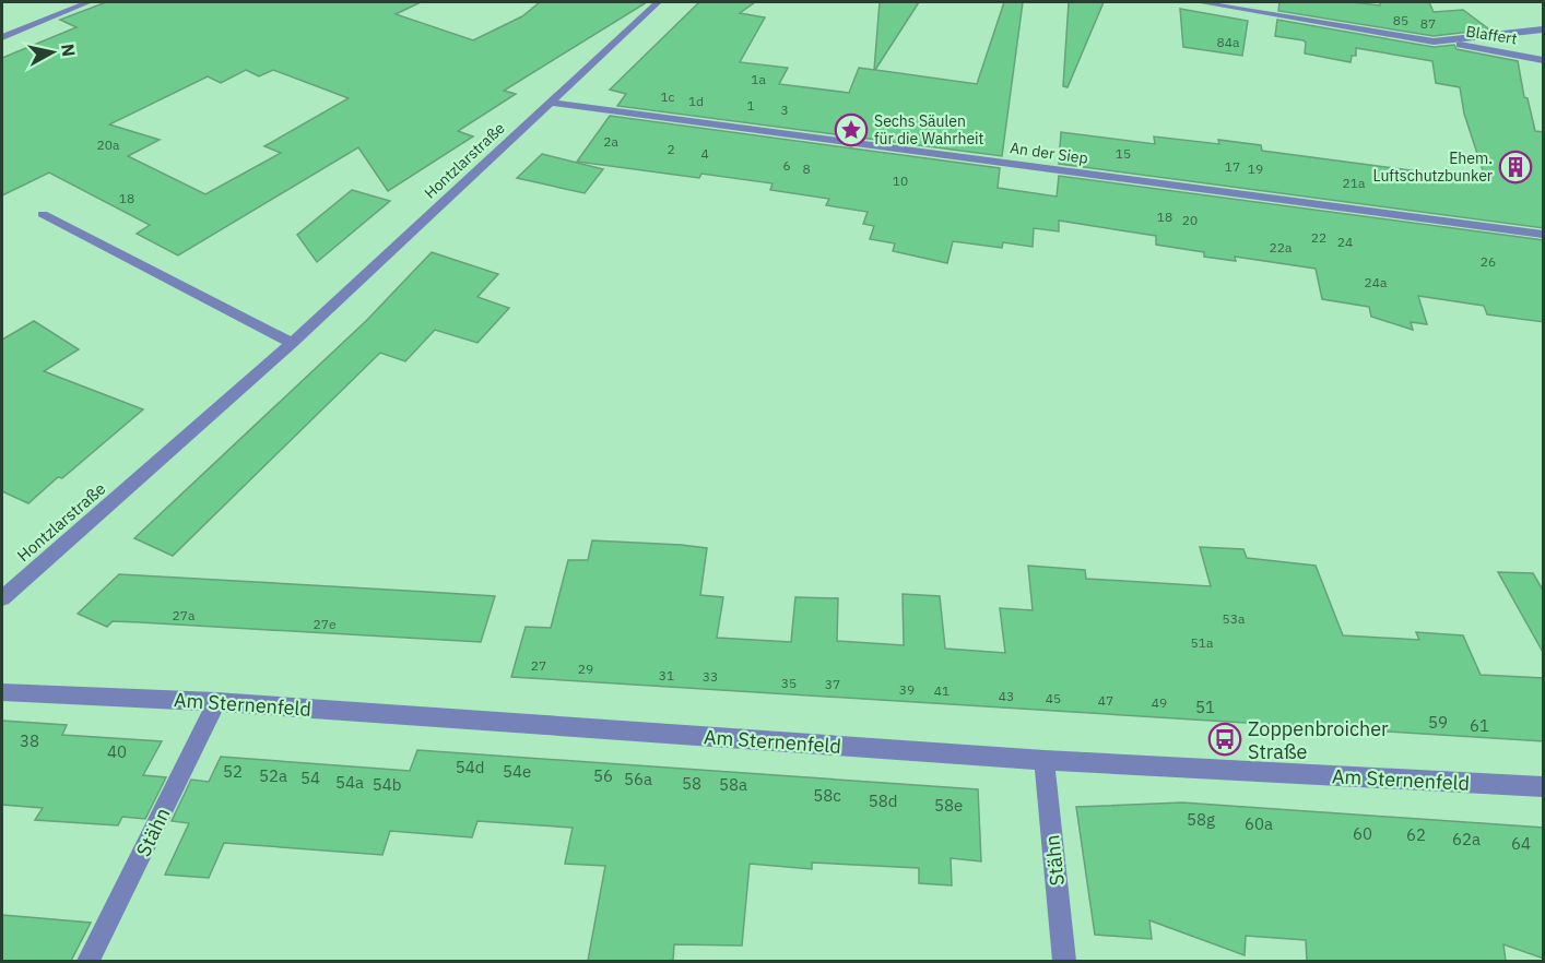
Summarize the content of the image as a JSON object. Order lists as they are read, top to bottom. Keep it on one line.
{"streets":{"street":["Blaffert","An der Siep","Hontzlarstraße","Am Sternenfeld","Stähn"]},"crossings":[["An der Siep","Hontzlarstraße"],["Am Sternenfeld","Stähn"]],"places":{"place":["Sechs Säulen für die Wahrheit"],"building":["Ehem. Luftschutzbunker"],"bus stop":["Zoppenbroicher Straße"]},"house_numbers":["85","87","84a","1a","1c","1d","1","3","2a","20a","2","4","15","6","17","8","19","10","21a","18","18","20","22","24","22a","26","24a","27a","53a","27e","51a","27","29","31","33","35","37","39","41","43","45","47","49","51","59","61","38","40","54d","52","54e","52a","56","54","56a","54a","58","54b","58a","58c","58d","58e","58g","60a","60","62","62a","64"],"north":"right"}
